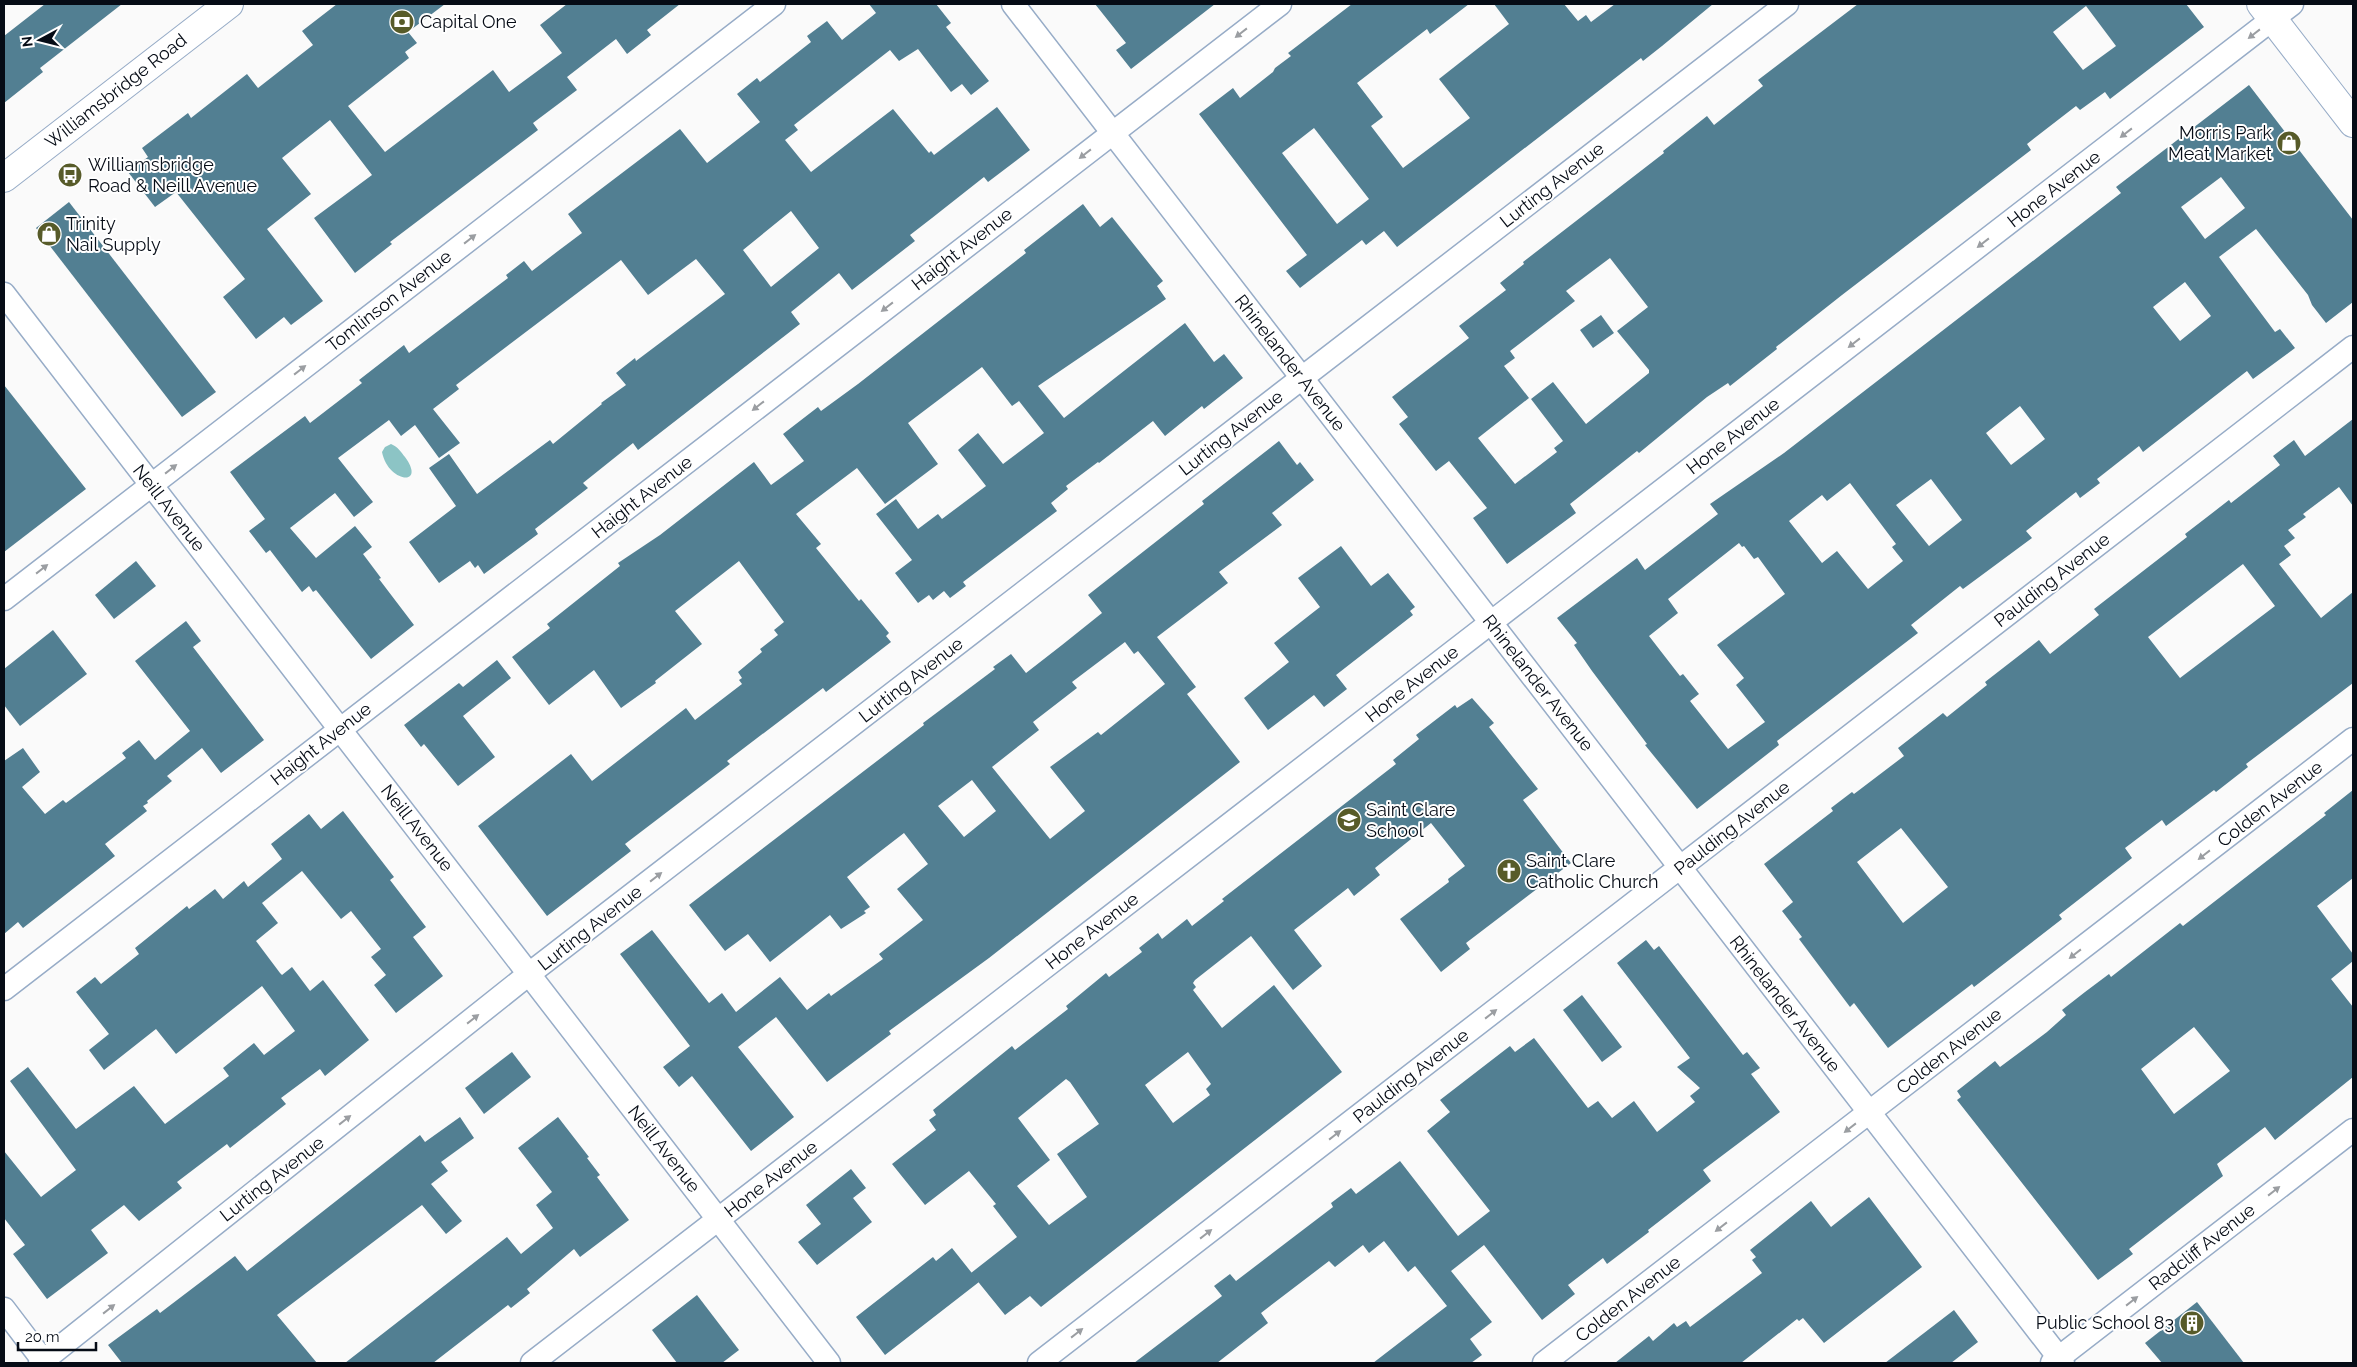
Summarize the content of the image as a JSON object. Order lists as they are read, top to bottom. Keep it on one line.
{"streets":{"main road":["Williamsbridge Road"],"street":["Lurting Avenue","Hone Avenue","Haight Avenue","Tomlinson Avenue","Rhinelander Avenue","Neill Avenue","Paulding Avenue","Colden Avenue","Radcliff Avenue"]},"crossings":[["Lurting Avenue","Rhinelander Avenue"],["Lurting Avenue","Neill Avenue"],["Hone Avenue","Rhinelander Avenue"],["Hone Avenue","Neill Avenue"],["Haight Avenue","Rhinelander Avenue"],["Haight Avenue","Neill Avenue"],["Tomlinson Avenue","Neill Avenue"],["Rhinelander Avenue","Paulding Avenue"],["Rhinelander Avenue","Colden Avenue"],["Rhinelander Avenue","Radcliff Avenue"]],"one_way":["Lurting Avenue","Hone Avenue","Haight Avenue","Tomlinson Avenue","Paulding Avenue","Colden Avenue","Radcliff Avenue"],"places":{"bank":["Capital One"],"shop":["Morris Park Meat Market","Trinity Nail Supply"],"bus stop":["Williamsbridge Road & Neill Avenue"],"school or university":["Saint Clare School"],"church":["Saint Clare Catholic Church"],"building":["Public School 83"]},"scale_bar":"20 m","north":"left"}
